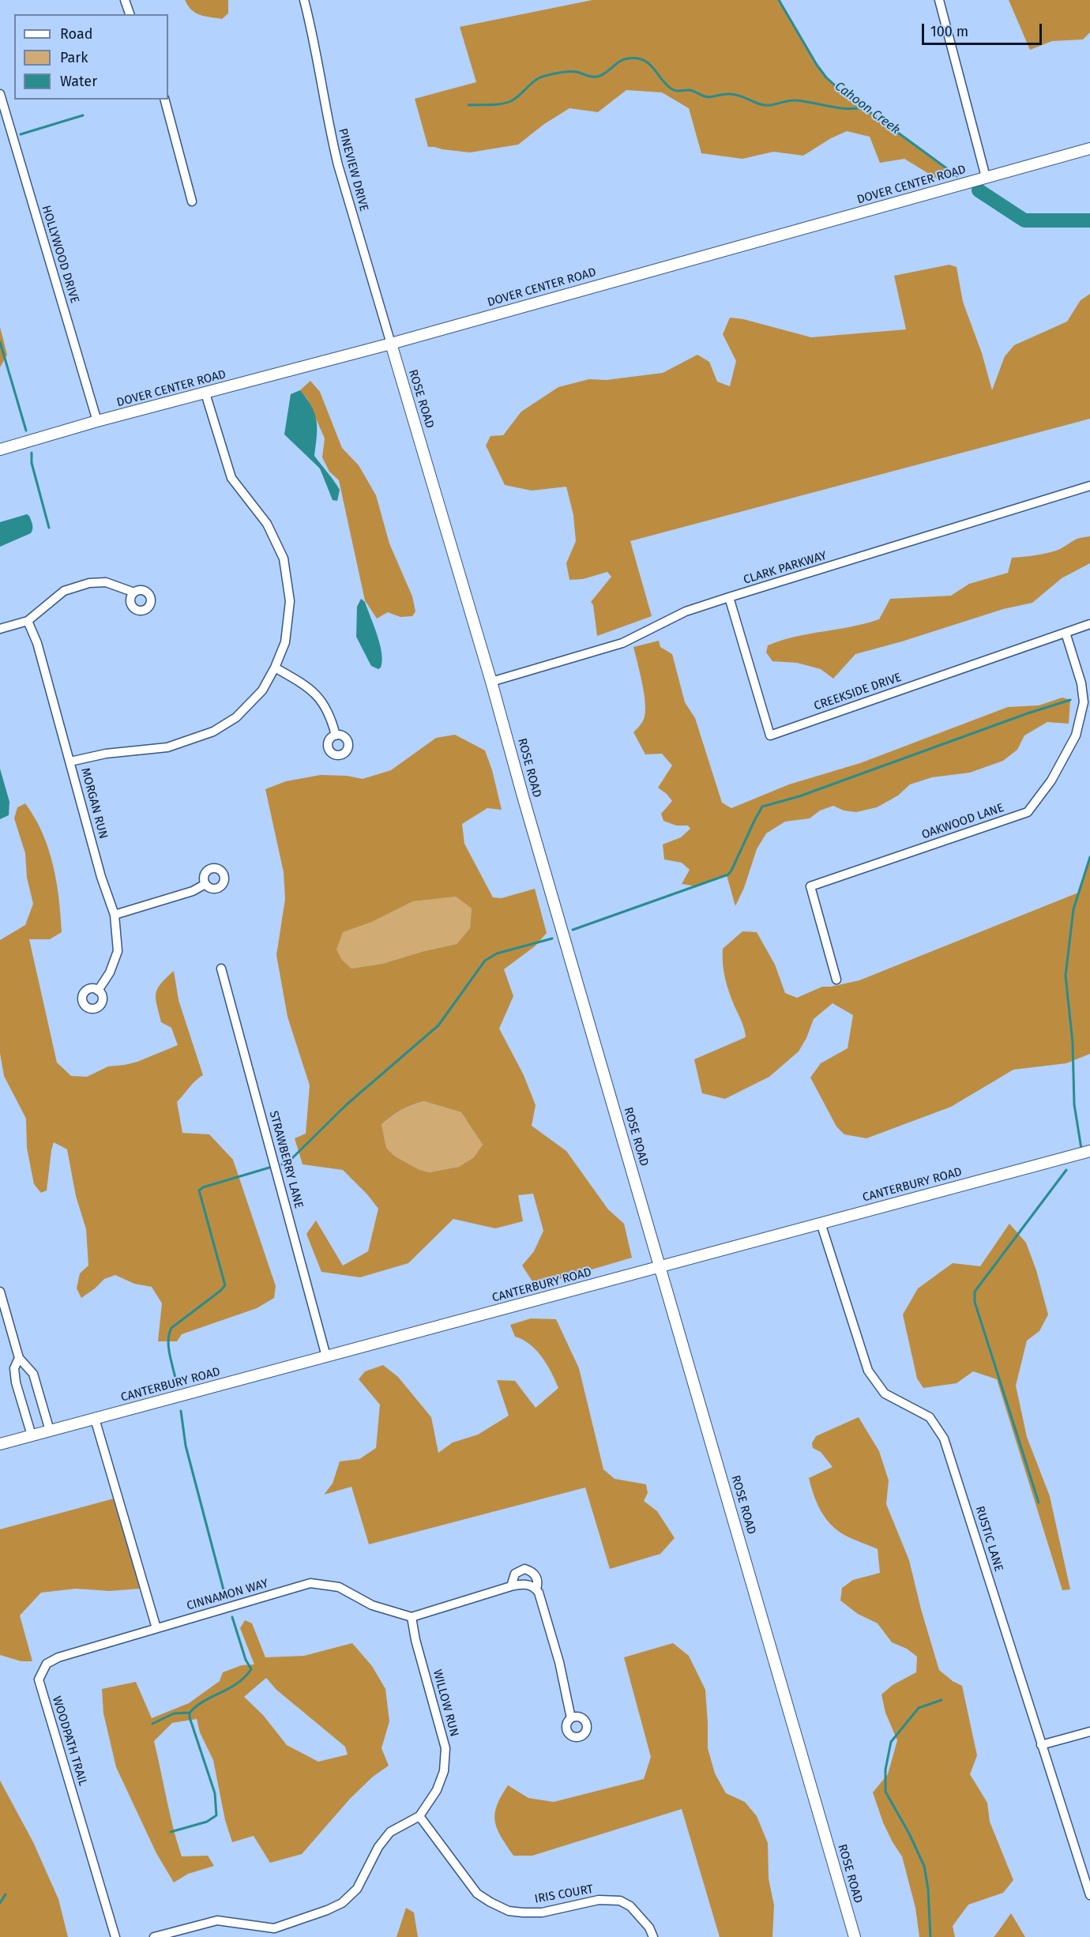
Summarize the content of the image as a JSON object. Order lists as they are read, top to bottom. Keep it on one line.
{"streets":{"street":["PINEVIEW DRIVE","DOVER CENTER ROAD","HOLLYWOOD DRIVE","ROSE ROAD","CLARK PARKWAY","CREEKSIDE DRIVE","MORGAN RUN","OAKWOOD LANE","STRAWBERRY LANE","CANTERBURY ROAD","RUSTIC LANE","CINNAMON WAY","WILLOW RUN","WOODPATH TRAIL","IRIS COURT"]},"crossings":[["PINEVIEW DRIVE","DOVER CENTER ROAD"],["PINEVIEW DRIVE","ROSE ROAD"],["DOVER CENTER ROAD","HOLLYWOOD DRIVE"],["DOVER CENTER ROAD","ROSE ROAD"],["ROSE ROAD","CLARK PARKWAY"],["ROSE ROAD","CANTERBURY ROAD"],["CLARK PARKWAY","CREEKSIDE DRIVE"],["CREEKSIDE DRIVE","OAKWOOD LANE"],["STRAWBERRY LANE","CANTERBURY ROAD"],["CANTERBURY ROAD","RUSTIC LANE"],["CINNAMON WAY","WILLOW RUN"],["CINNAMON WAY","WOODPATH TRAIL"],["WILLOW RUN","IRIS COURT"]],"water":["Cahoon Creek"],"legend":["Road","Park","Water"],"scale_bar":"100 m"}
